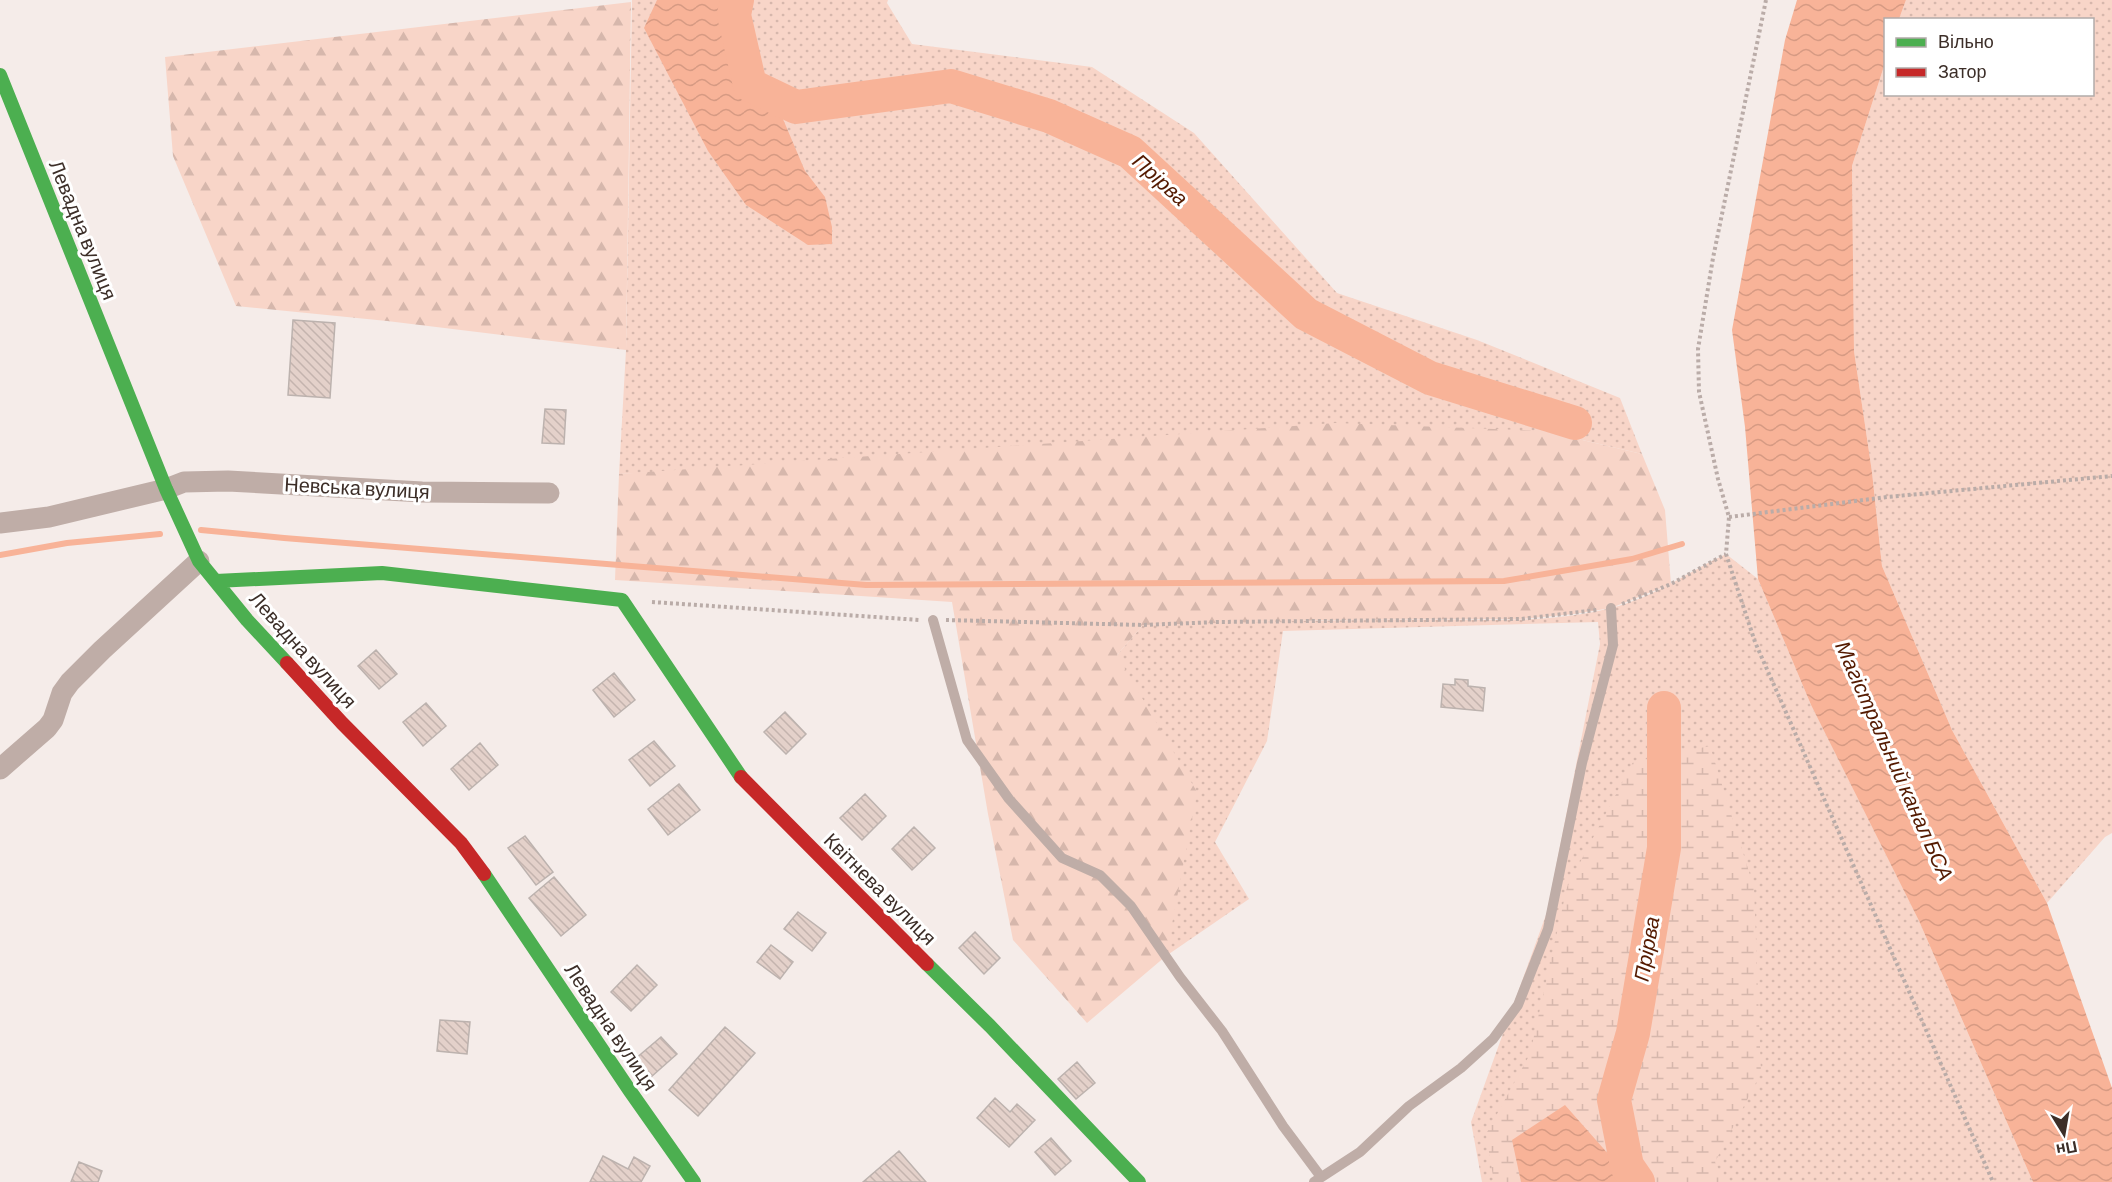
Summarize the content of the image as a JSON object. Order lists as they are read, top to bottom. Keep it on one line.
{"streets":{"street":["Левадна вулиця","Невська вулиця","Квітнева вулиця"]},"crossings":[["Левадна вулиця","Невська вулиця"]],"water":["Прірва","Магістральний канал БСА"],"legend":["Вільно","Затор"],"north":"bottom"}
